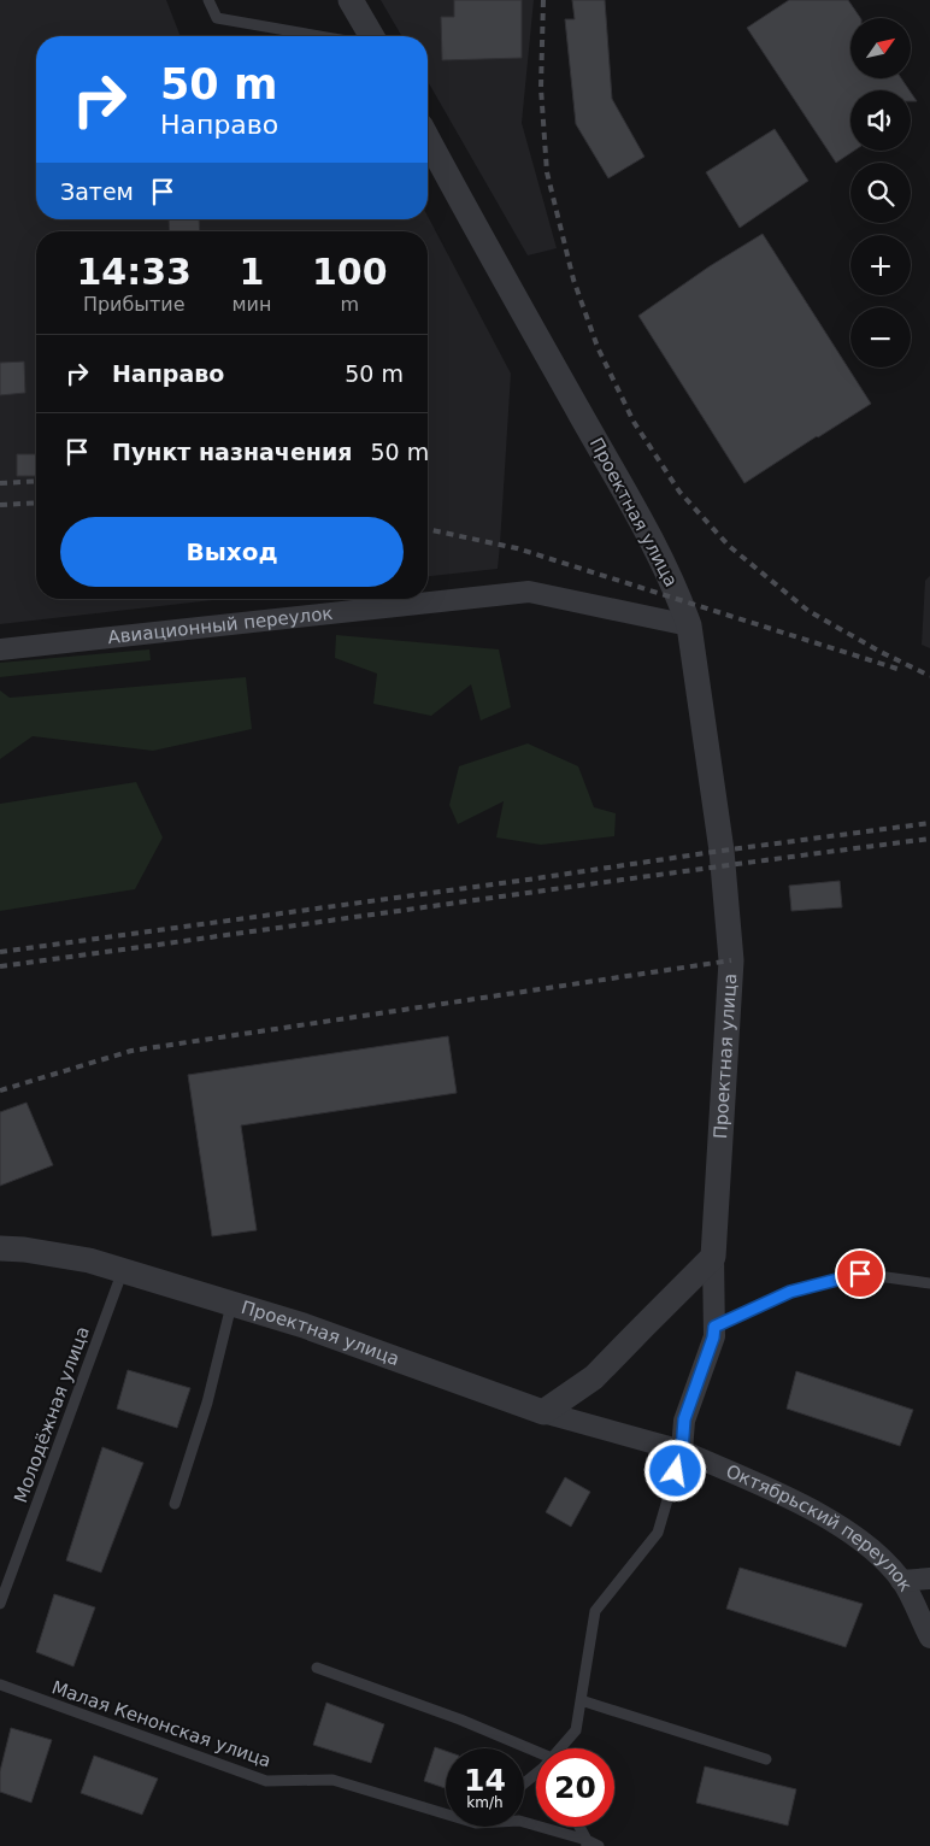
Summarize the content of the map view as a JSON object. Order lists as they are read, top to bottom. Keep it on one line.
{"streets":{"street":["Проектная улица","Авиационный переулок","Октябрьский переулок"],"lane":["Молодёжная улица","Малая Кенонская улица"]},"crossings":[["Проектная улица","Авиационный переулок"],["Проектная улица","Молодёжная улица"],["Проектная улица","Октябрьский переулок"]],"north":"top right","page":{"map_buttons":["+","−"],"turn":["50 m","Направо"],"then":"Затем","eta":["14:33","Прибытие","1","мин","100","m"],"list":[{"name":"Направо","value":"50 m"},{"name":"Пункт назначения","value":"50 m"}],"buttons":"Выход","speed":"14 km/h","limit":"20"}}
